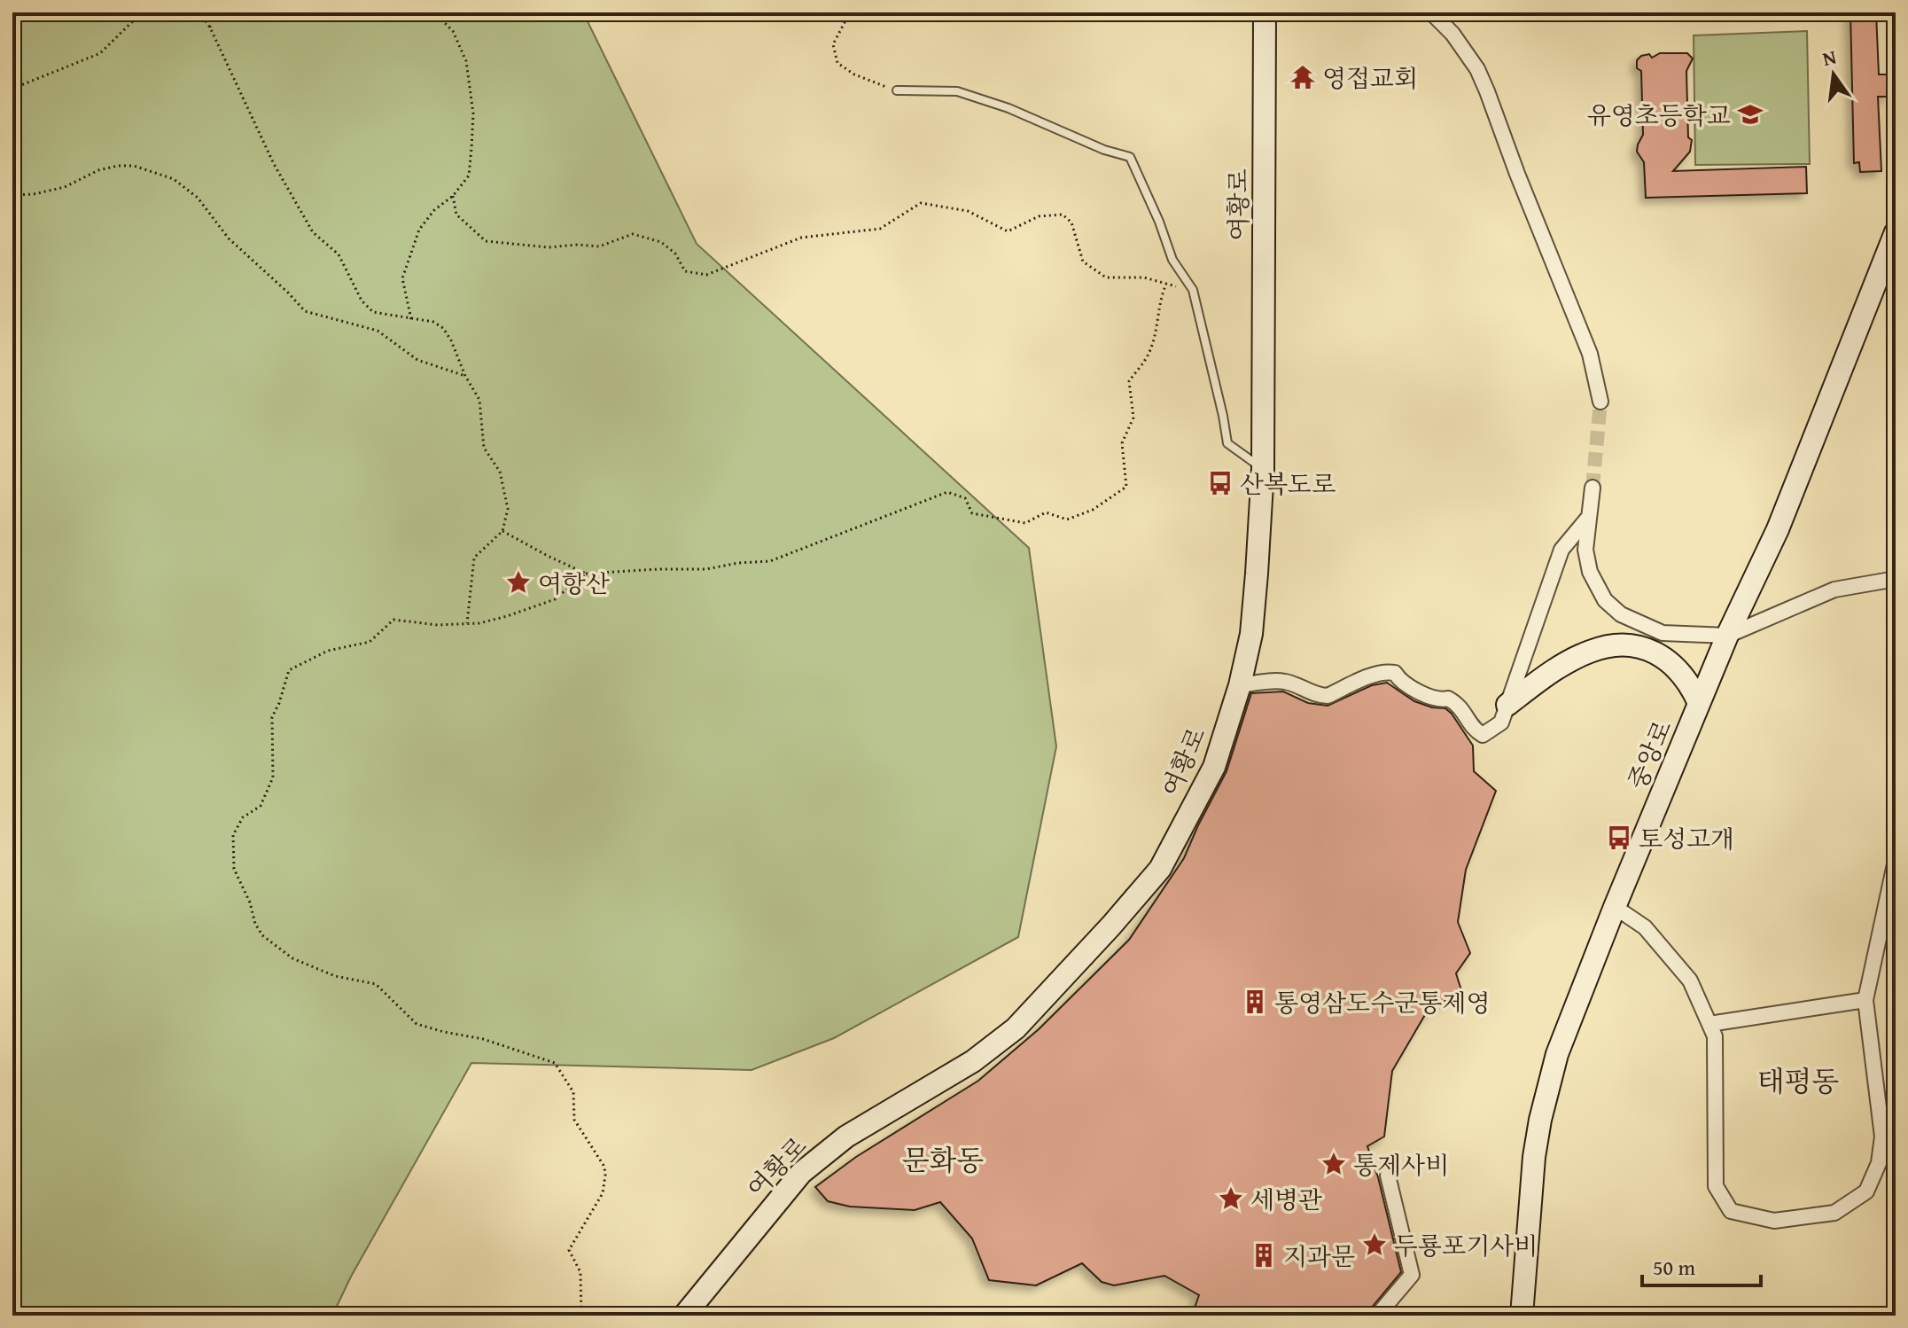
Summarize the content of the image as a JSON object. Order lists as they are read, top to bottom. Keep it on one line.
{"streets":{"street":["여황로","중앙로"]},"districts":["태평동","문화동"],"places":{"temple":["영접교회"],"school or university":["유영초등학교"],"bus stop":["산복도로","토성고개"],"place":["여항산","통제사비","세병관","두룡포기사비"],"building":["통영삼도수군통제영","지과문"]},"scale_bar":"50 m","north":"top"}
